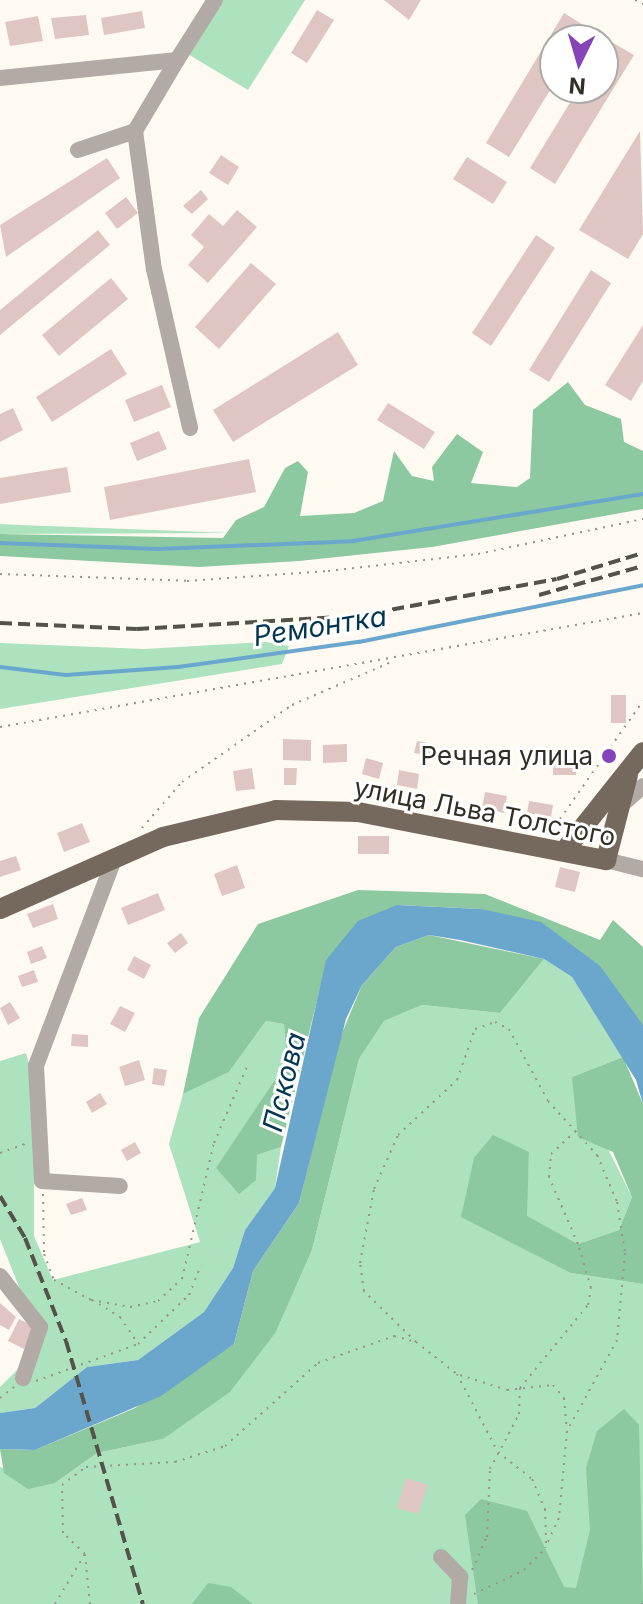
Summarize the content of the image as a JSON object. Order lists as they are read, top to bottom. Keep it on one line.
{"streets":{"main road":["улица Льва Толстого"]},"water":["Ремонтка","Пскова"],"places":["Речная улица"],"north":"bottom"}
